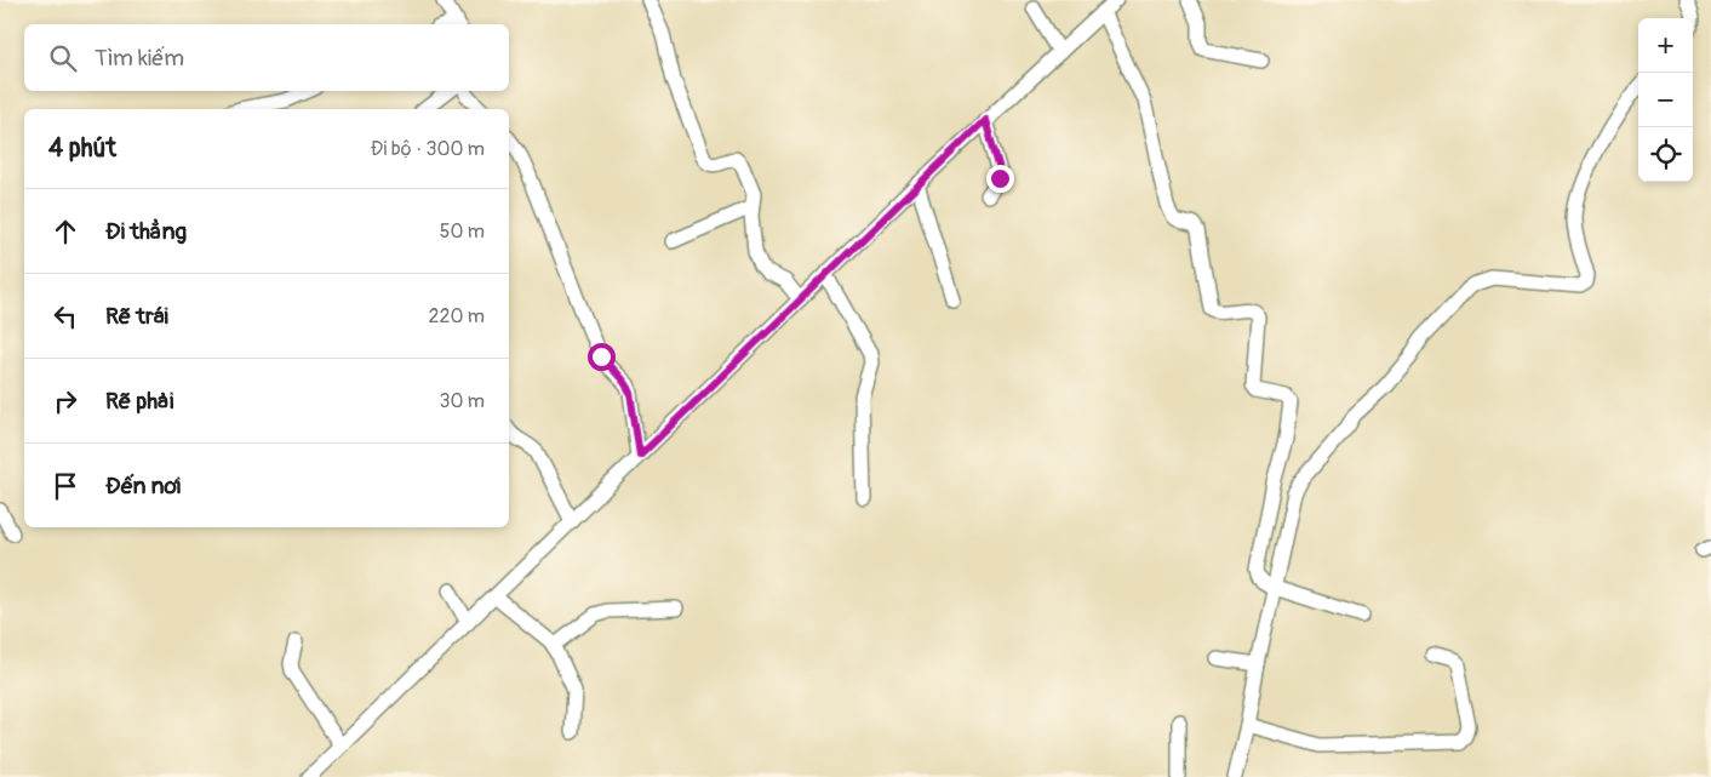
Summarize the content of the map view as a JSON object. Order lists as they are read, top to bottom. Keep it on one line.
{"page":{"map_buttons":["+","−"],"search":"Tìm kiếm","heading":["4 phút","Đi bộ · 300 m"],"list":[["Đi thẳng","50 m"],["Rẽ trái","220 m"],["Rẽ phải","30 m"],"Đến nơi"]}}
